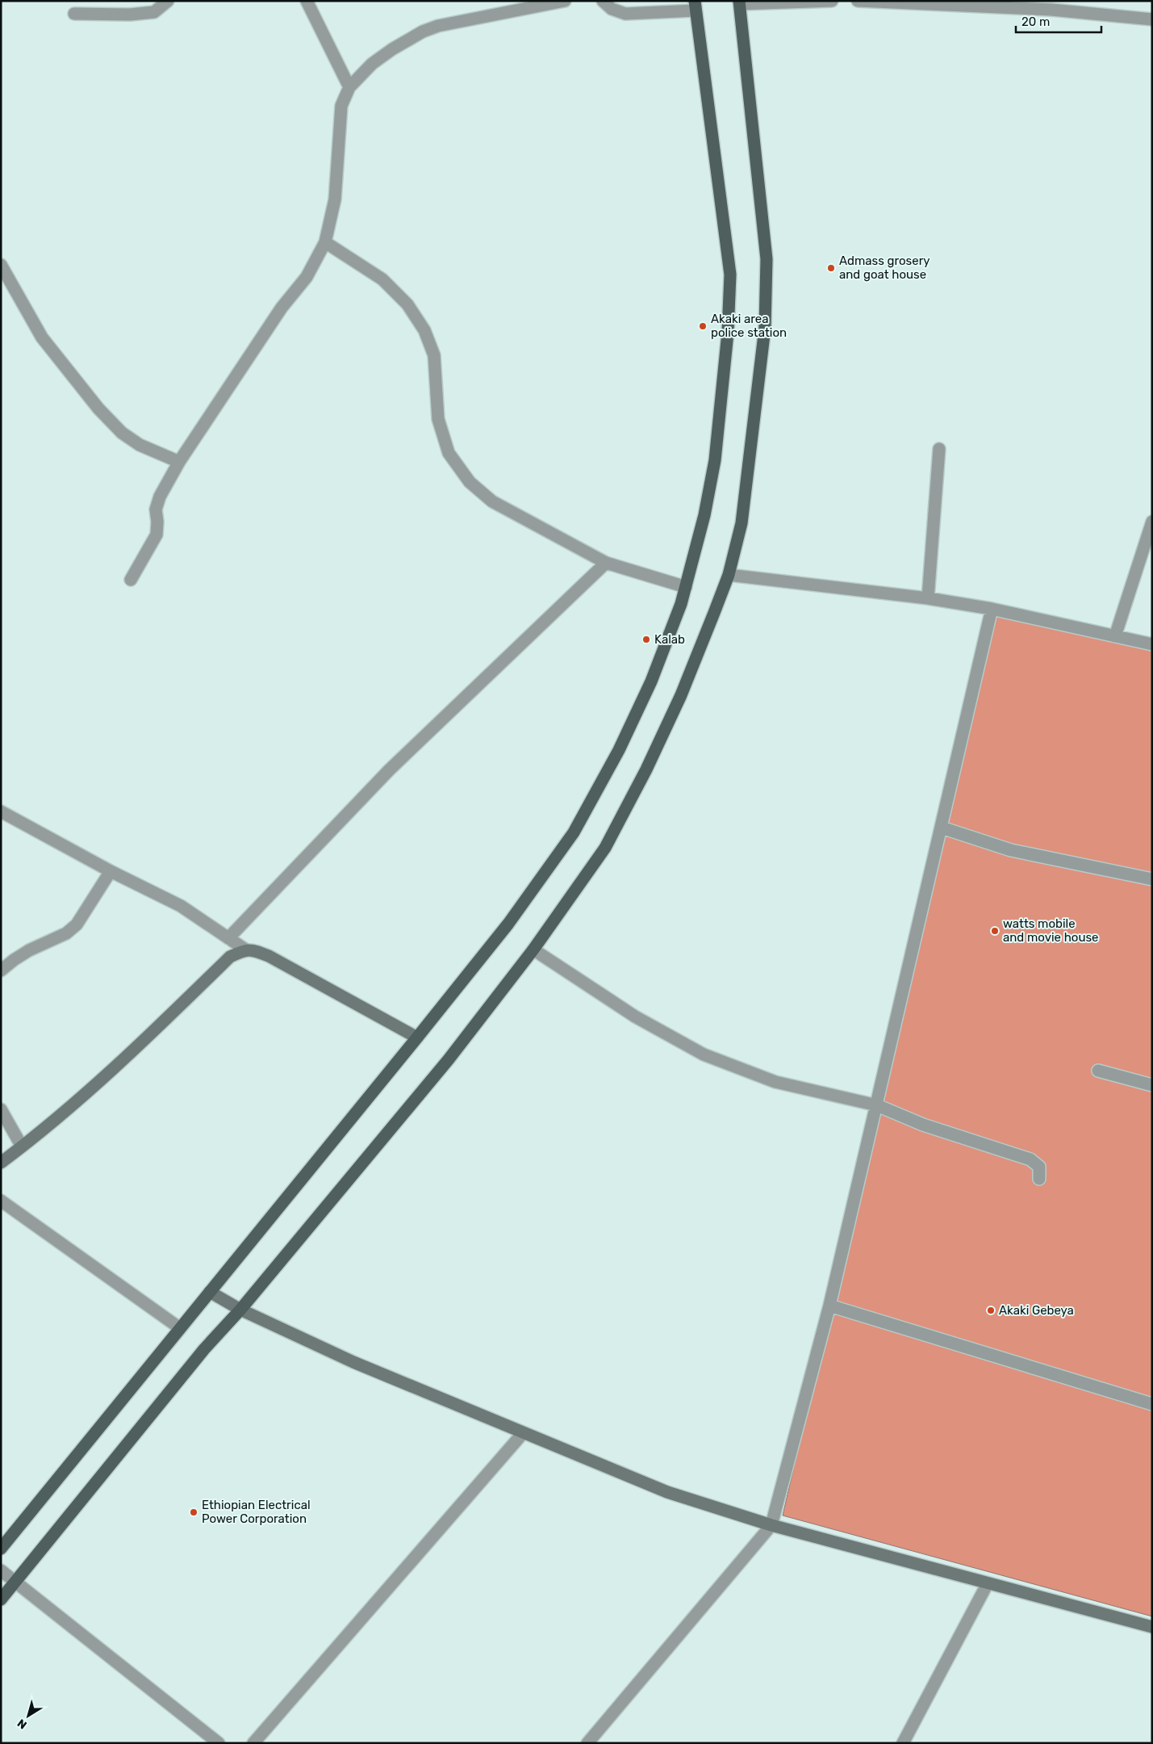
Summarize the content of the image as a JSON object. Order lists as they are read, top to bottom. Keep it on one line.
{"places":["Admass grosery and goat house","Akaki area police station","Kalab","watts mobile and movie house","Akaki Gebeya","Ethiopian Electrical Power Corporation"],"scale_bar":"20 m","north":"bottom left"}
